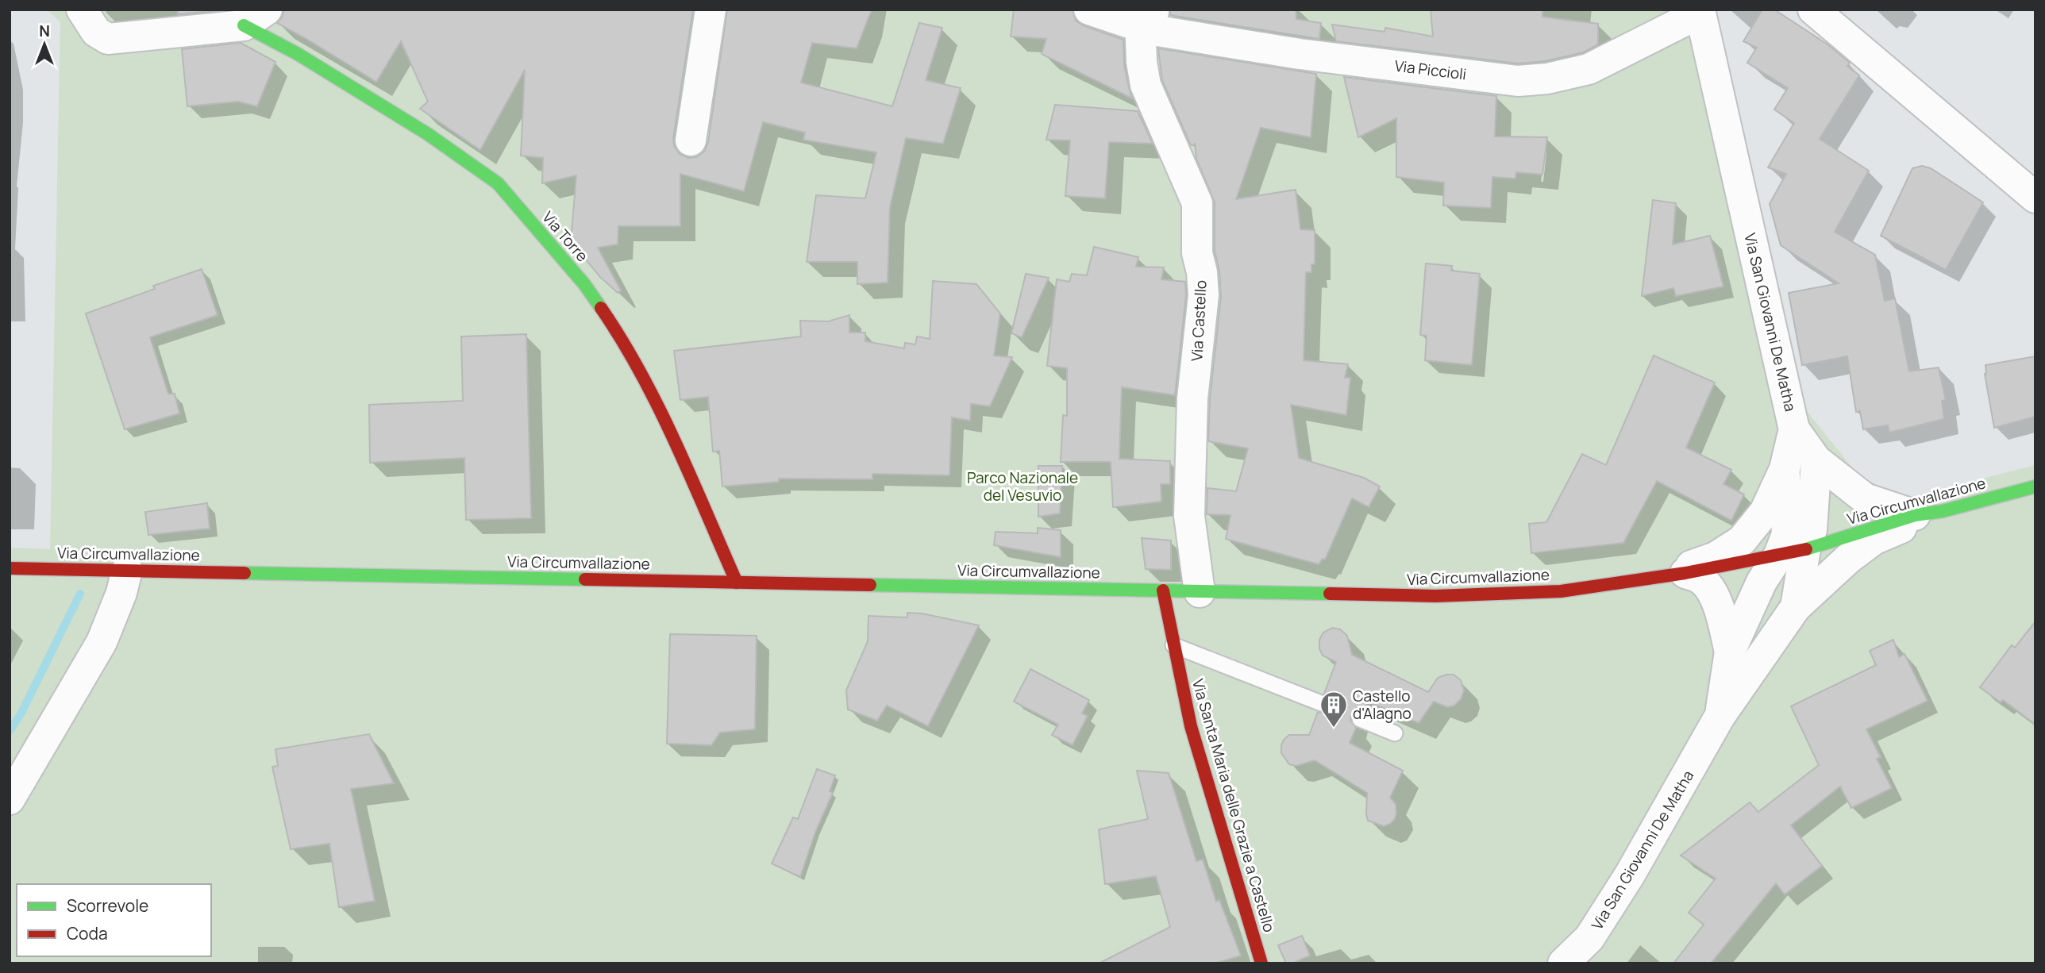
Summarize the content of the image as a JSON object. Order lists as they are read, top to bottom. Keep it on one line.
{"streets":{"main road":["Via Torre","Via Circumvallazione","Via Santa Maria delle Grazie a Castello"],"street":["Via Piccioli","Via Castello","Via San Giovanni De Matha"]},"crossings":[["Via Piccioli","Via Castello"],["Via Piccioli","Via San Giovanni De Matha"],["Via Torre","Via Circumvallazione"],["Via Castello","Via Circumvallazione"],["Via San Giovanni De Matha","Via Circumvallazione"],["Via Circumvallazione","Via Santa Maria delle Grazie a Castello"]],"parks":["Parco Nazionale del Vesuvio"],"places":{"building":["Castello d'Alagno"]},"legend":["Scorrevole","Coda"],"north":"top"}
